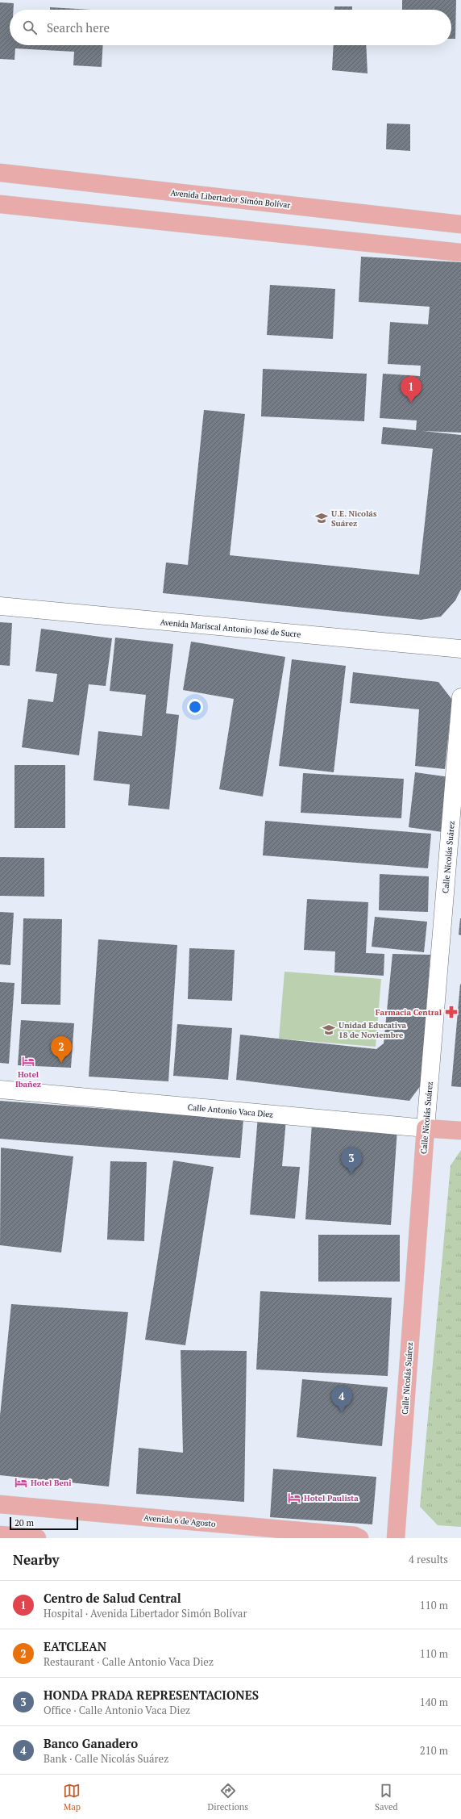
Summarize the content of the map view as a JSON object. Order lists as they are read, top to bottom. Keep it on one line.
{"streets":{"main road":["Avenida Libertador Simón Bolívar","Calle Nicolás Suárez","Calle Antonio Vaca Diez","Avenida 6 de Agosto"],"street":["Avenida Mariscal Antonio José de Sucre"]},"crossings":[["Calle Nicolás Suárez","Calle Antonio Vaca Diez"]],"places":{"school or university":["U.E. Nicolás Suárez","Unidad Educativa 18 de Noviembre"],"pharmacy":["Farmacia Central"],"hotel":["Hotel Ibañez","Hotel Beni","Hotel Paulista"]},"scale_bar":"20 m","page":{"search":"Search here","pins":["1","2","3","4"],"scale":"20 m","heading":["Nearby","4 results"],"list":[{"mark":"1","name":"Centro de Salud Central","note":"Hospital · Avenida Libertador Simón Bolívar","value":"110 m"},{"mark":"2","name":"EATCLEAN","note":"Restaurant · Calle Antonio Vaca Diez","value":"110 m"},{"mark":"3","name":"HONDA PRADA REPRESENTACIONES","note":"Office · Calle Antonio Vaca Diez","value":"140 m"},{"mark":"4","name":"Banco Ganadero","note":"Bank · Calle Nicolás Suárez","value":"210 m"}],"nav":["Map","Directions","Saved"]}}
